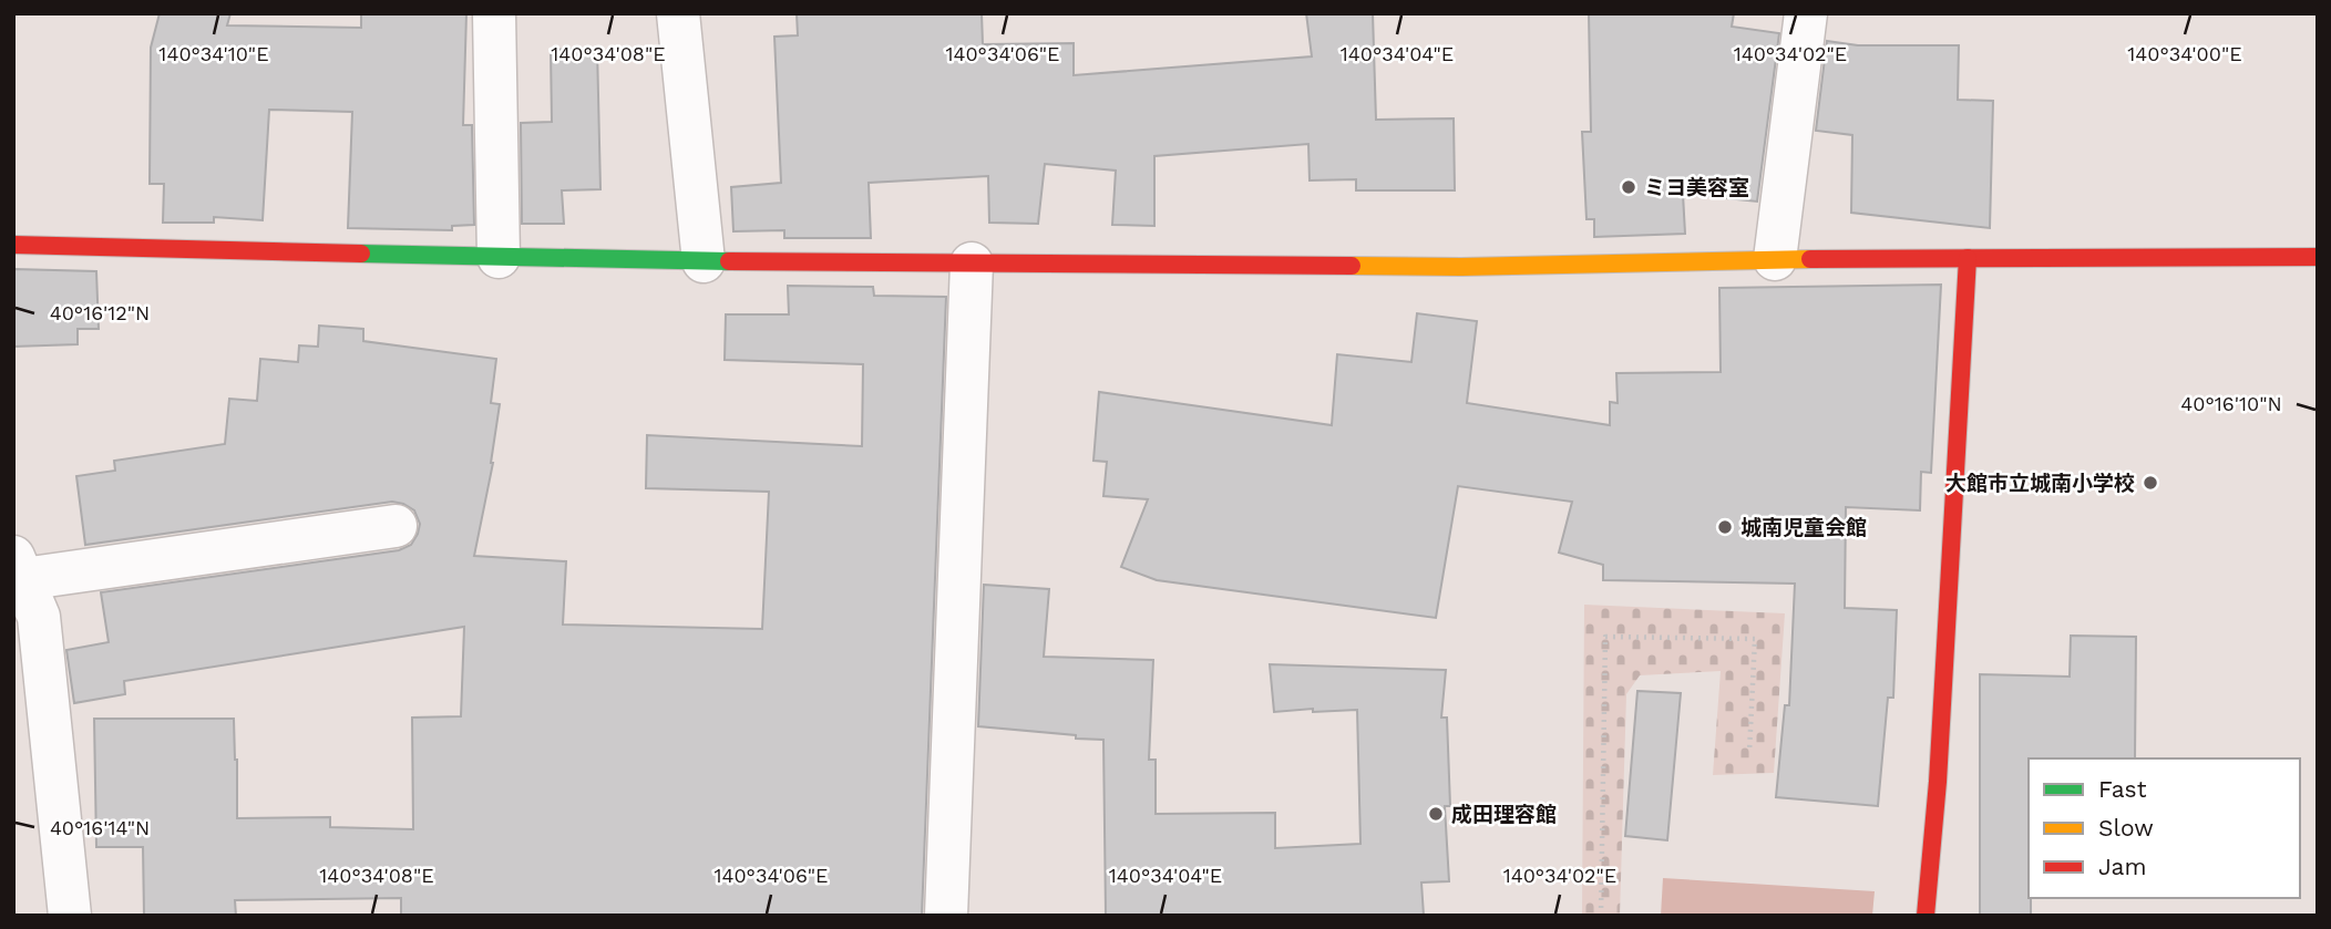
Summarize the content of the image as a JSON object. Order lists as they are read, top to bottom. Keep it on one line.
{"places":["ミヨ美容室","大館市立城南小学校","城南児童会館","成田理容館"],"legend":["Fast","Slow","Jam"],"coordinates":["140°34'10\"E","140°34'08\"E","140°34'06\"E","140°34'04\"E","140°34'02\"E","140°34'00\"E","40°16'12\"N","40°16'10\"N","40°16'14\"N"]}
